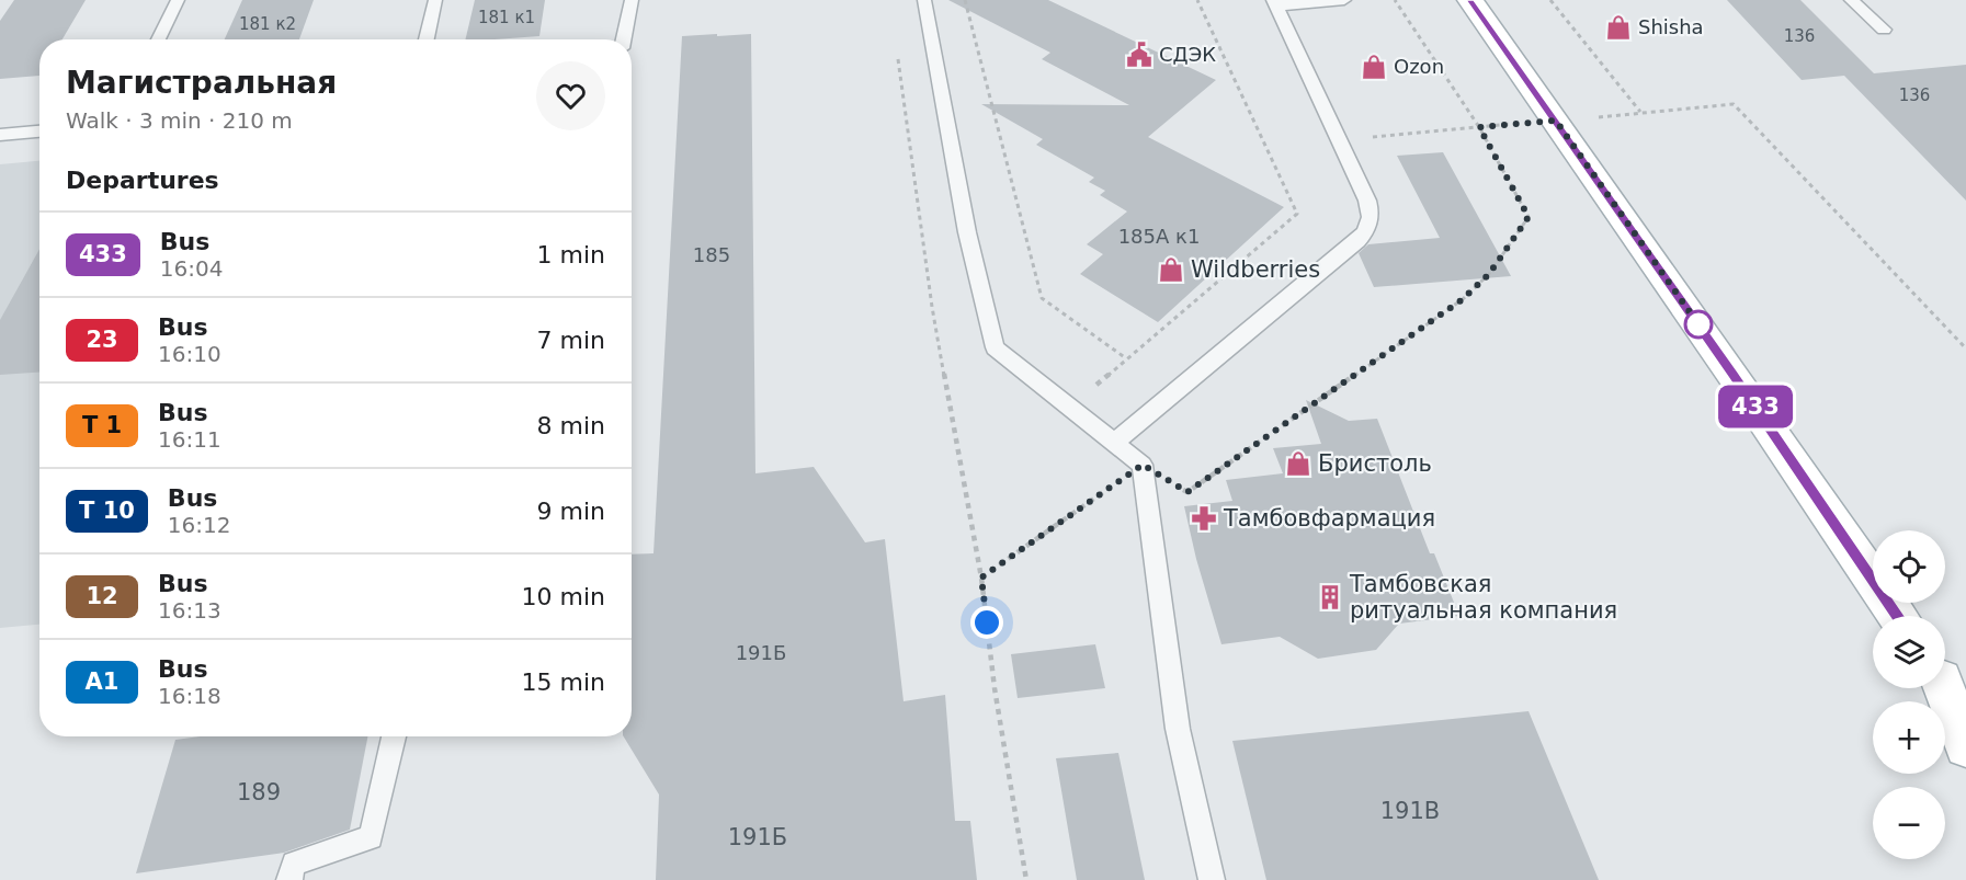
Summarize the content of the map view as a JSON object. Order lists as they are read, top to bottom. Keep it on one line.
{"places":{"shop":["Shisha","Ozon","Wildberries","Бристоль"],"public building":["СДЭК"],"pharmacy":["Тамбовфармация"],"building":["Тамбовская ритуальная компания"]},"lines":["bus line 433"],"house_numbers":["181 к1","181 к2","136","136","185А к1","185","191Б","189","191В","191Б"],"page":{"on_map":"433","heading":[["Магистральная","Walk · 3 min · 210 m"],"Departures"],"list":[{"mark":"433","name":"Bus","note":"16:04","value":"1 min"},{"mark":"23","name":"Bus","note":"16:10","value":"7 min"},{"mark":"Т 1","name":"Bus","note":"16:11","value":"8 min"},{"mark":"Т 10","name":"Bus","note":"16:12","value":"9 min"},{"mark":"12","name":"Bus","note":"16:13","value":"10 min"},{"mark":"А1","name":"Bus","note":"16:18","value":"15 min"}],"map_buttons":["+","−"]}}
